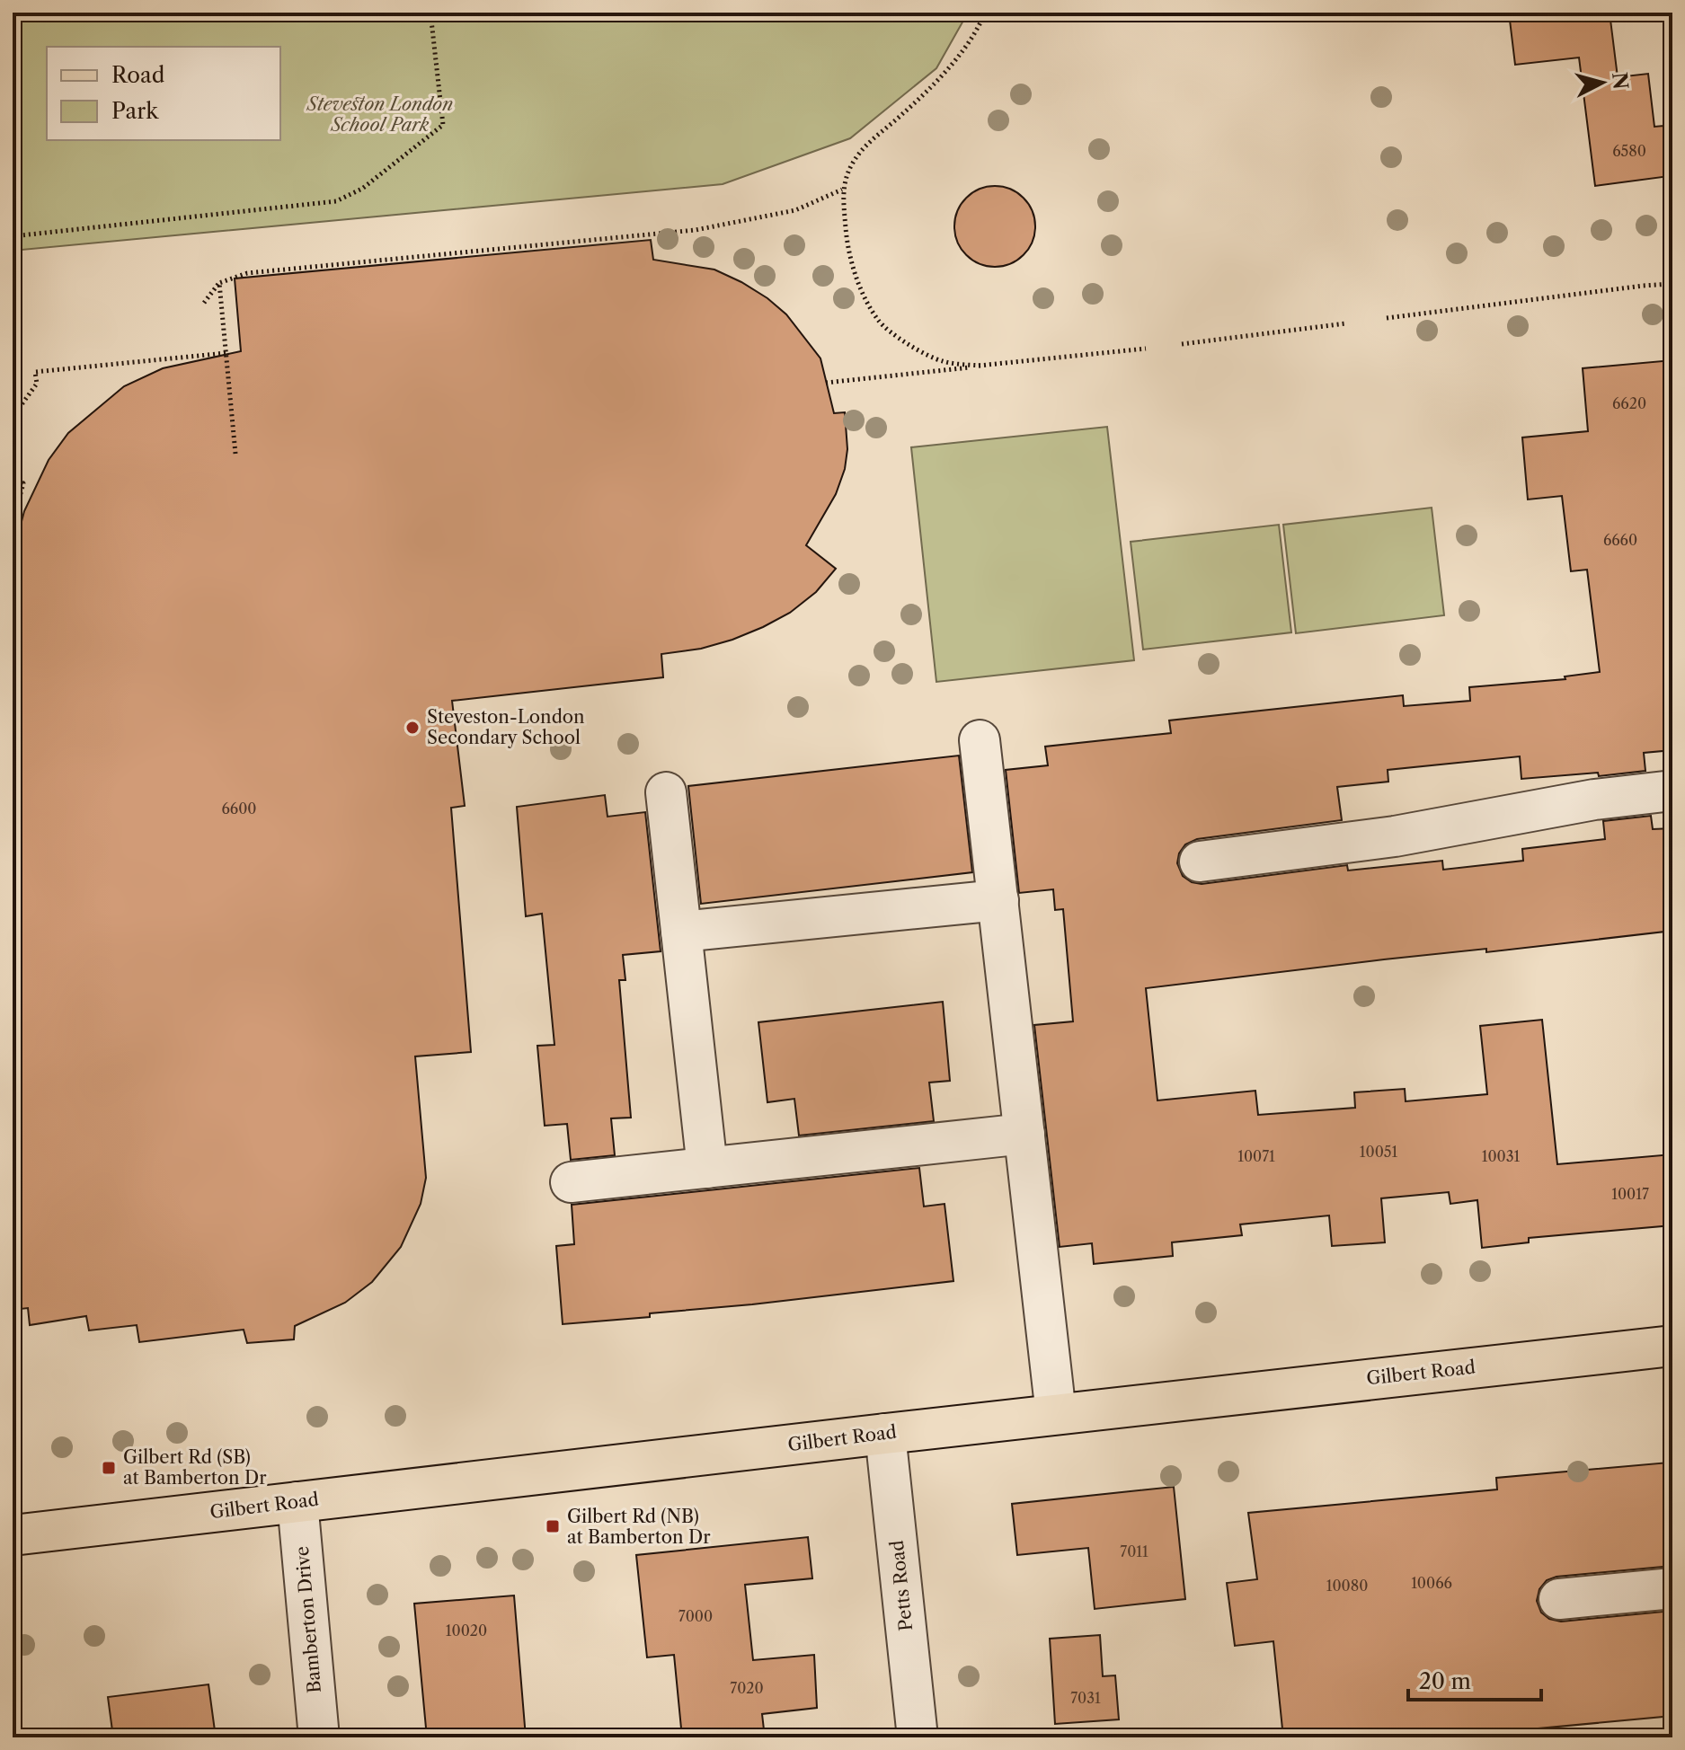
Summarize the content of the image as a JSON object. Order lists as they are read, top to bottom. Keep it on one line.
{"streets":{"main road":["Gilbert Road"],"street":["Petts Road","Bamberton Drive"]},"crossings":[["Gilbert Road","Petts Road"],["Gilbert Road","Bamberton Drive"]],"parks":["Steveston London School Park"],"places":{"other":["Steveston-London Secondary School"],"transit":["Gilbert Rd (SB) at Bamberton Dr","Gilbert Rd (NB) at Bamberton Dr"]},"house_numbers":["6580","6620","6660","6600","10051","10071","10031","10017","7011","10066","10080","7000","10020","7020","7031"],"legend":["Road","Park"],"scale_bar":"20 m","north":"right"}
